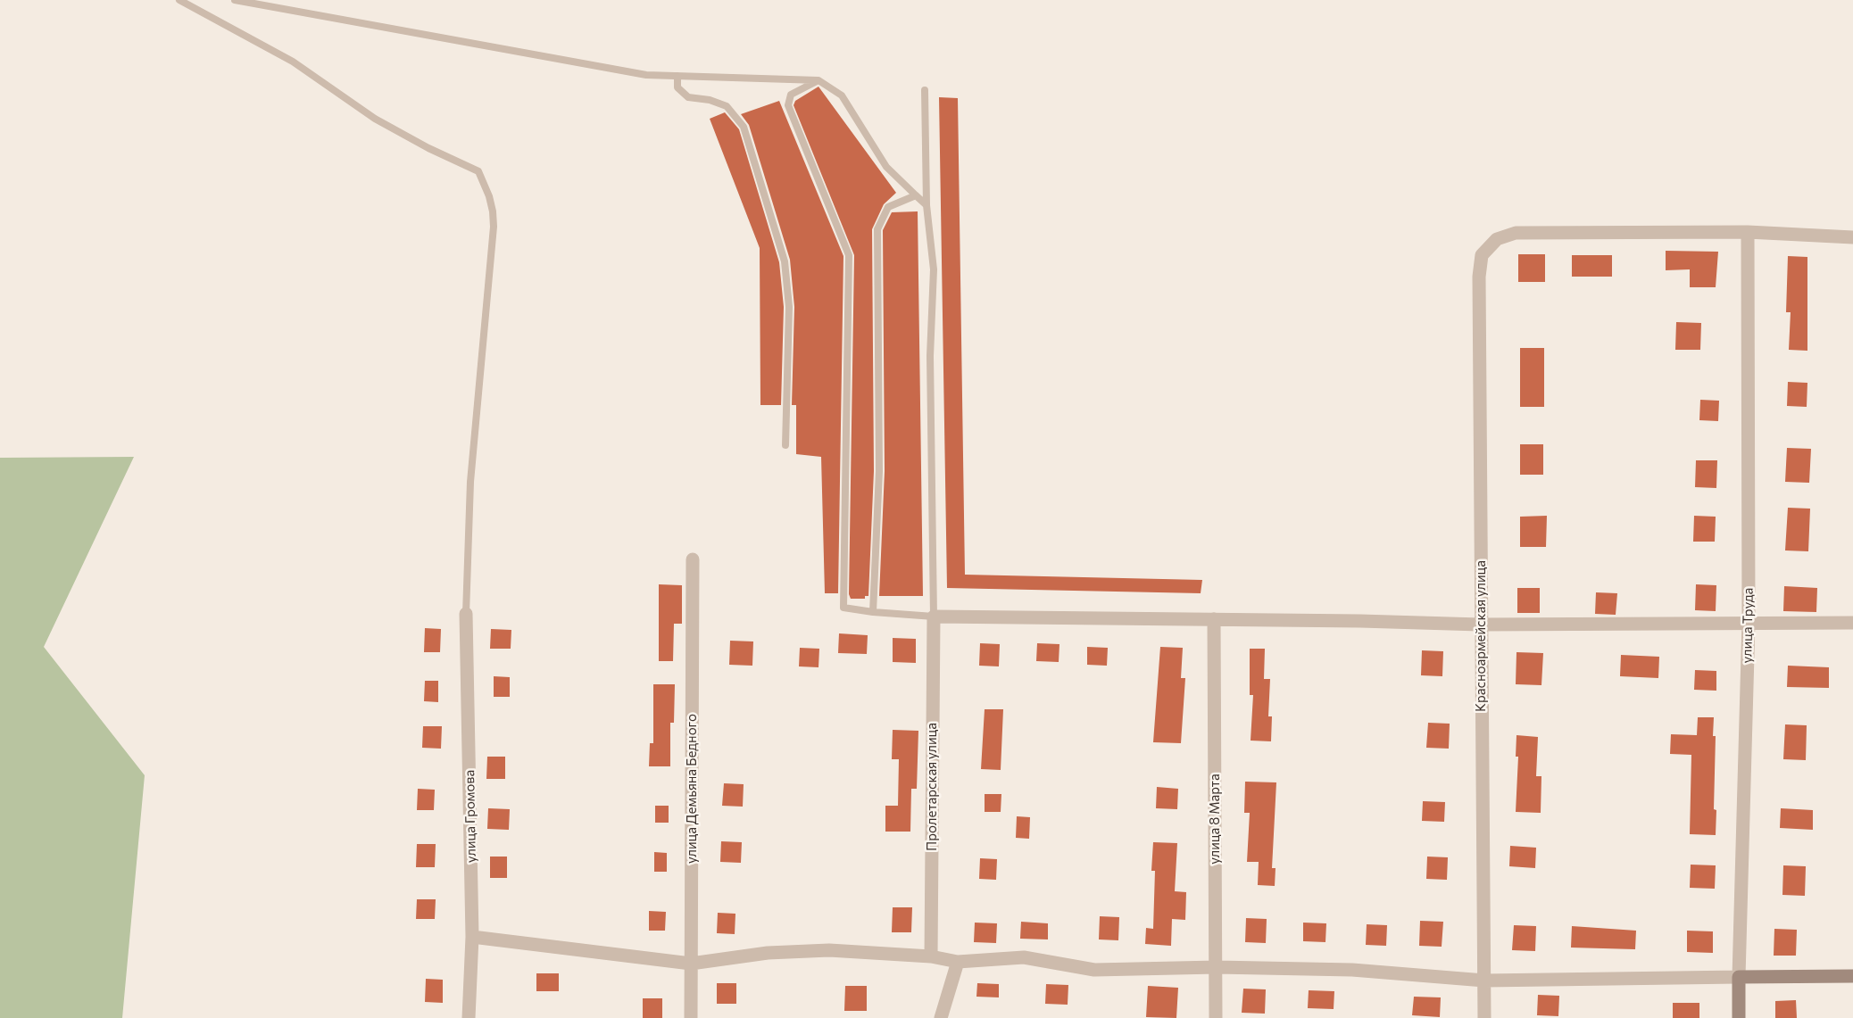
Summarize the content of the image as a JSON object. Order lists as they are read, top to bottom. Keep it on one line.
{"streets":{"street":["улица Труда","Красноармейская улица","Пролетарская улица","улица Демьяна Бедного","улица Громова","улица 8 Марта"]},"crossings":[["улица Труда","Красноармейская улица"]]}
